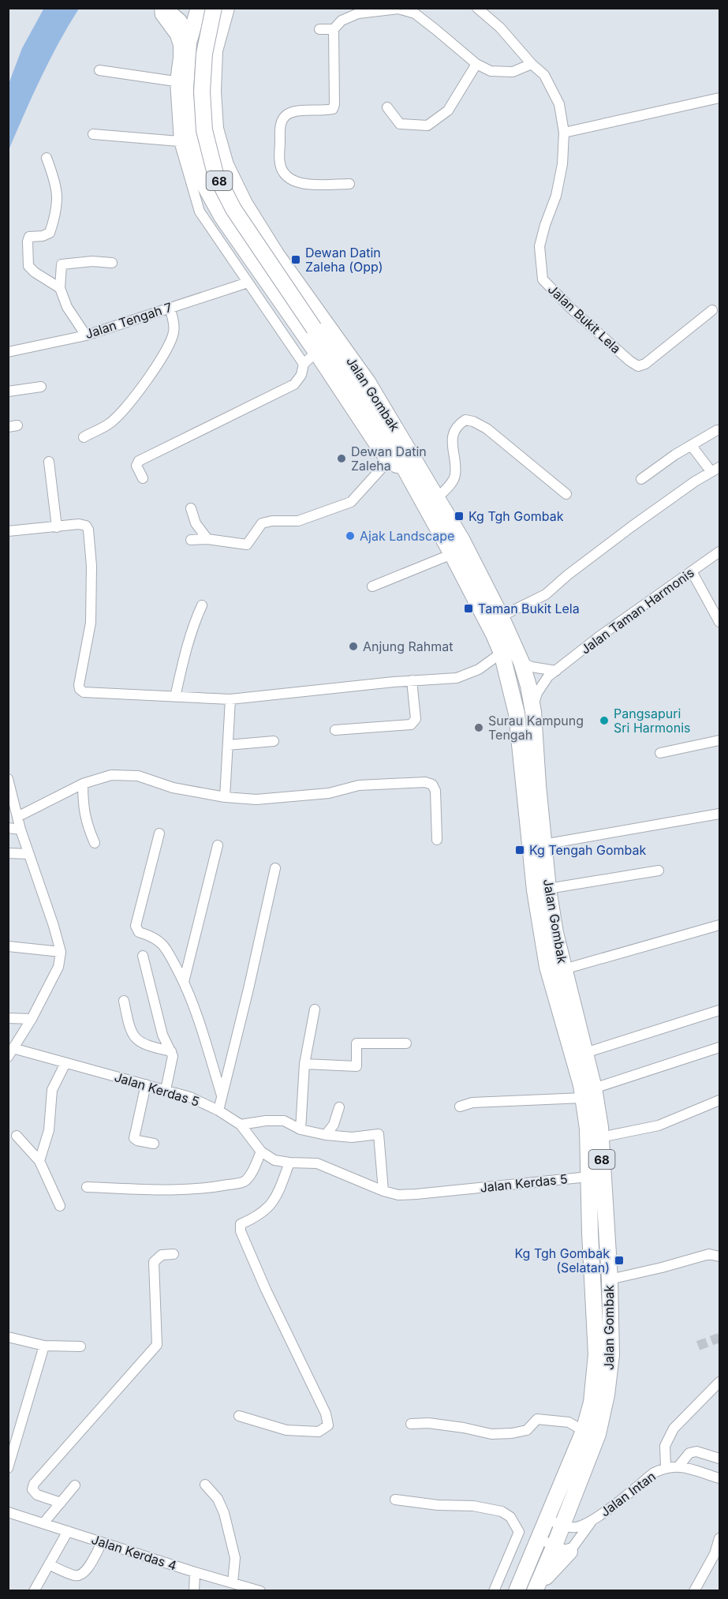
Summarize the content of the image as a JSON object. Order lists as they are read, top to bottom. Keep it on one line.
{"streets":{"main road":["68","Jalan Gombak"],"street":["Jalan Bukit Lela","Jalan Tengah 7","Jalan Taman Harmonis","Jalan Kerdas 5","Jalan Intan","Jalan Kerdas 4"]},"crossings":[["Jalan Gombak","Jalan Taman Harmonis"],["Jalan Gombak","Jalan Kerdas 5"],["Jalan Gombak","Jalan Intan"]],"places":{"transit":["Dewan Datin Zaleha (Opp)","Kg Tgh Gombak","Taman Bukit Lela","Kg Tengah Gombak","Kg Tgh Gombak (Selatan)"],"other":["Dewan Datin Zaleha","Ajak Landscape","Anjung Rahmat","Pangsapuri Sri Harmonis","Surau Kampung Tengah"]}}
